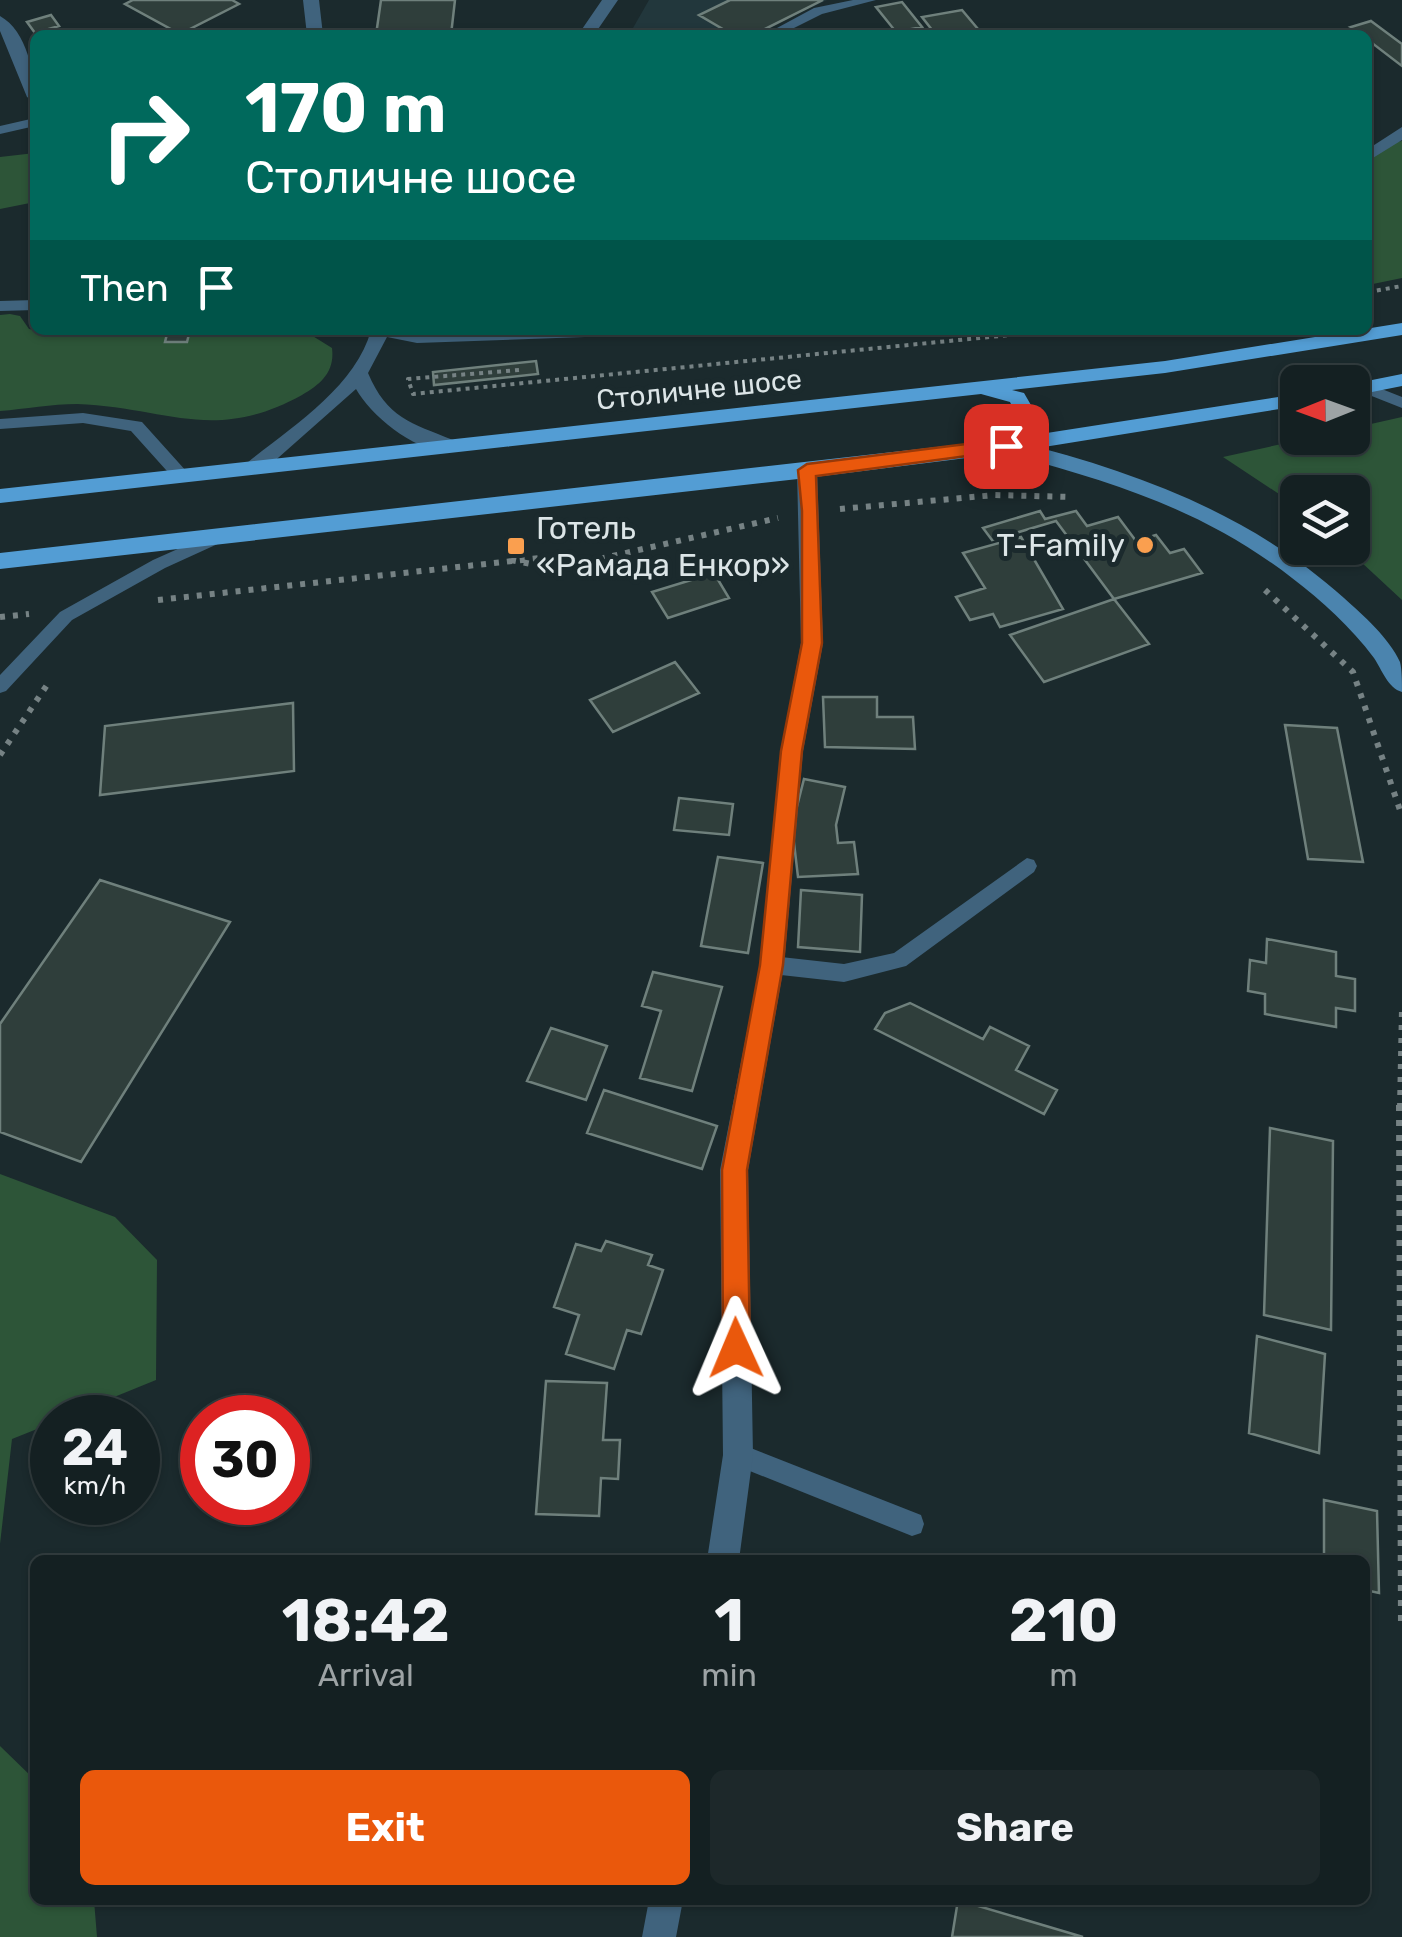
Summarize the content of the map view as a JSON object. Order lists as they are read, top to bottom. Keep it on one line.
{"streets":{"main road":["Столичне шосе"]},"places":{"other":["T-Family"],"transit":["Готель «Рамада Енкор»"]},"north":"left","page":{"turn":["170 m","Столичне шосе"],"then":"Then","speed":"24 km/h","limit":"30","eta":["18:42","Arrival","1","min","210","m"],"buttons":["Exit","Share"]}}
